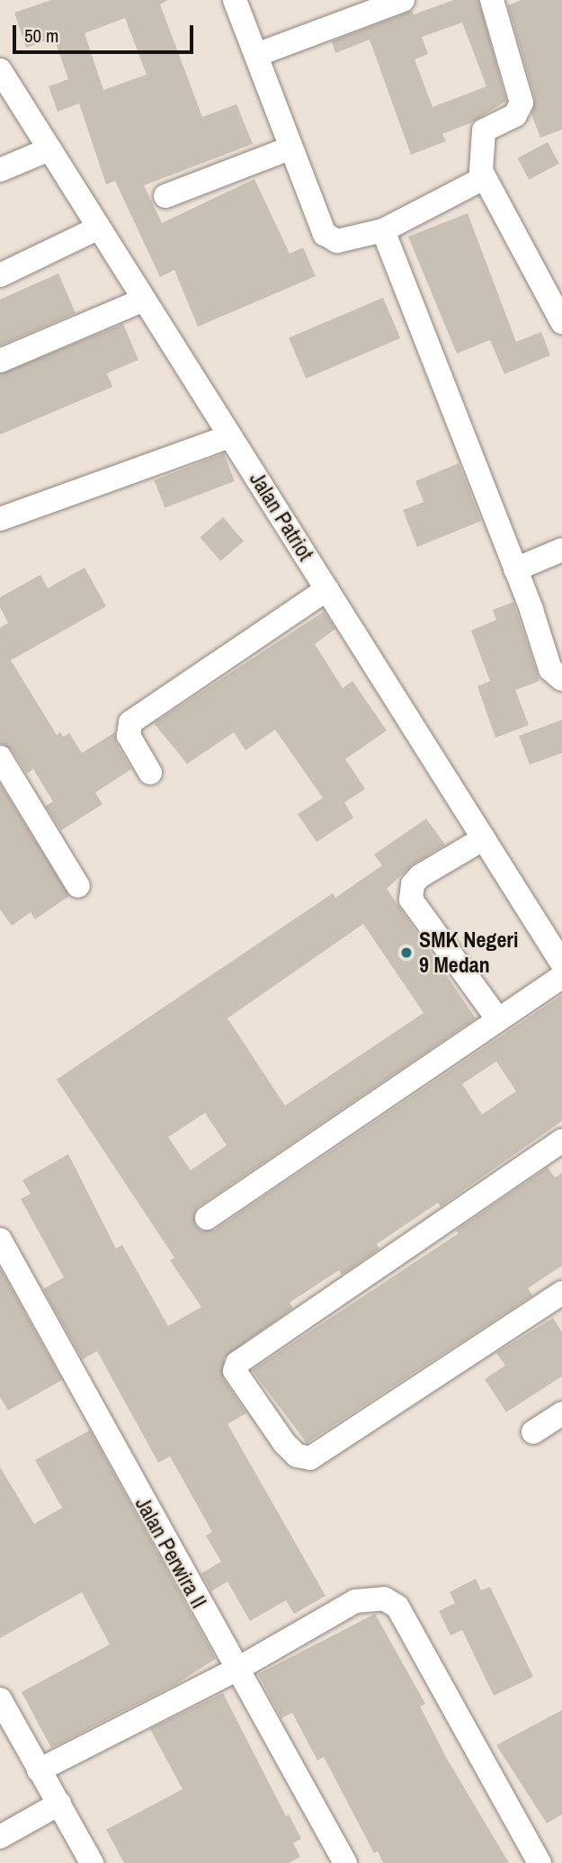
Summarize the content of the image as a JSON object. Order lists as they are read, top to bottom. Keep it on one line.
{"streets":{"street":["Jalan Patriot","Jalan Perwira II"]},"places":["SMK Negeri 9 Medan"],"scale_bar":"50 m"}
